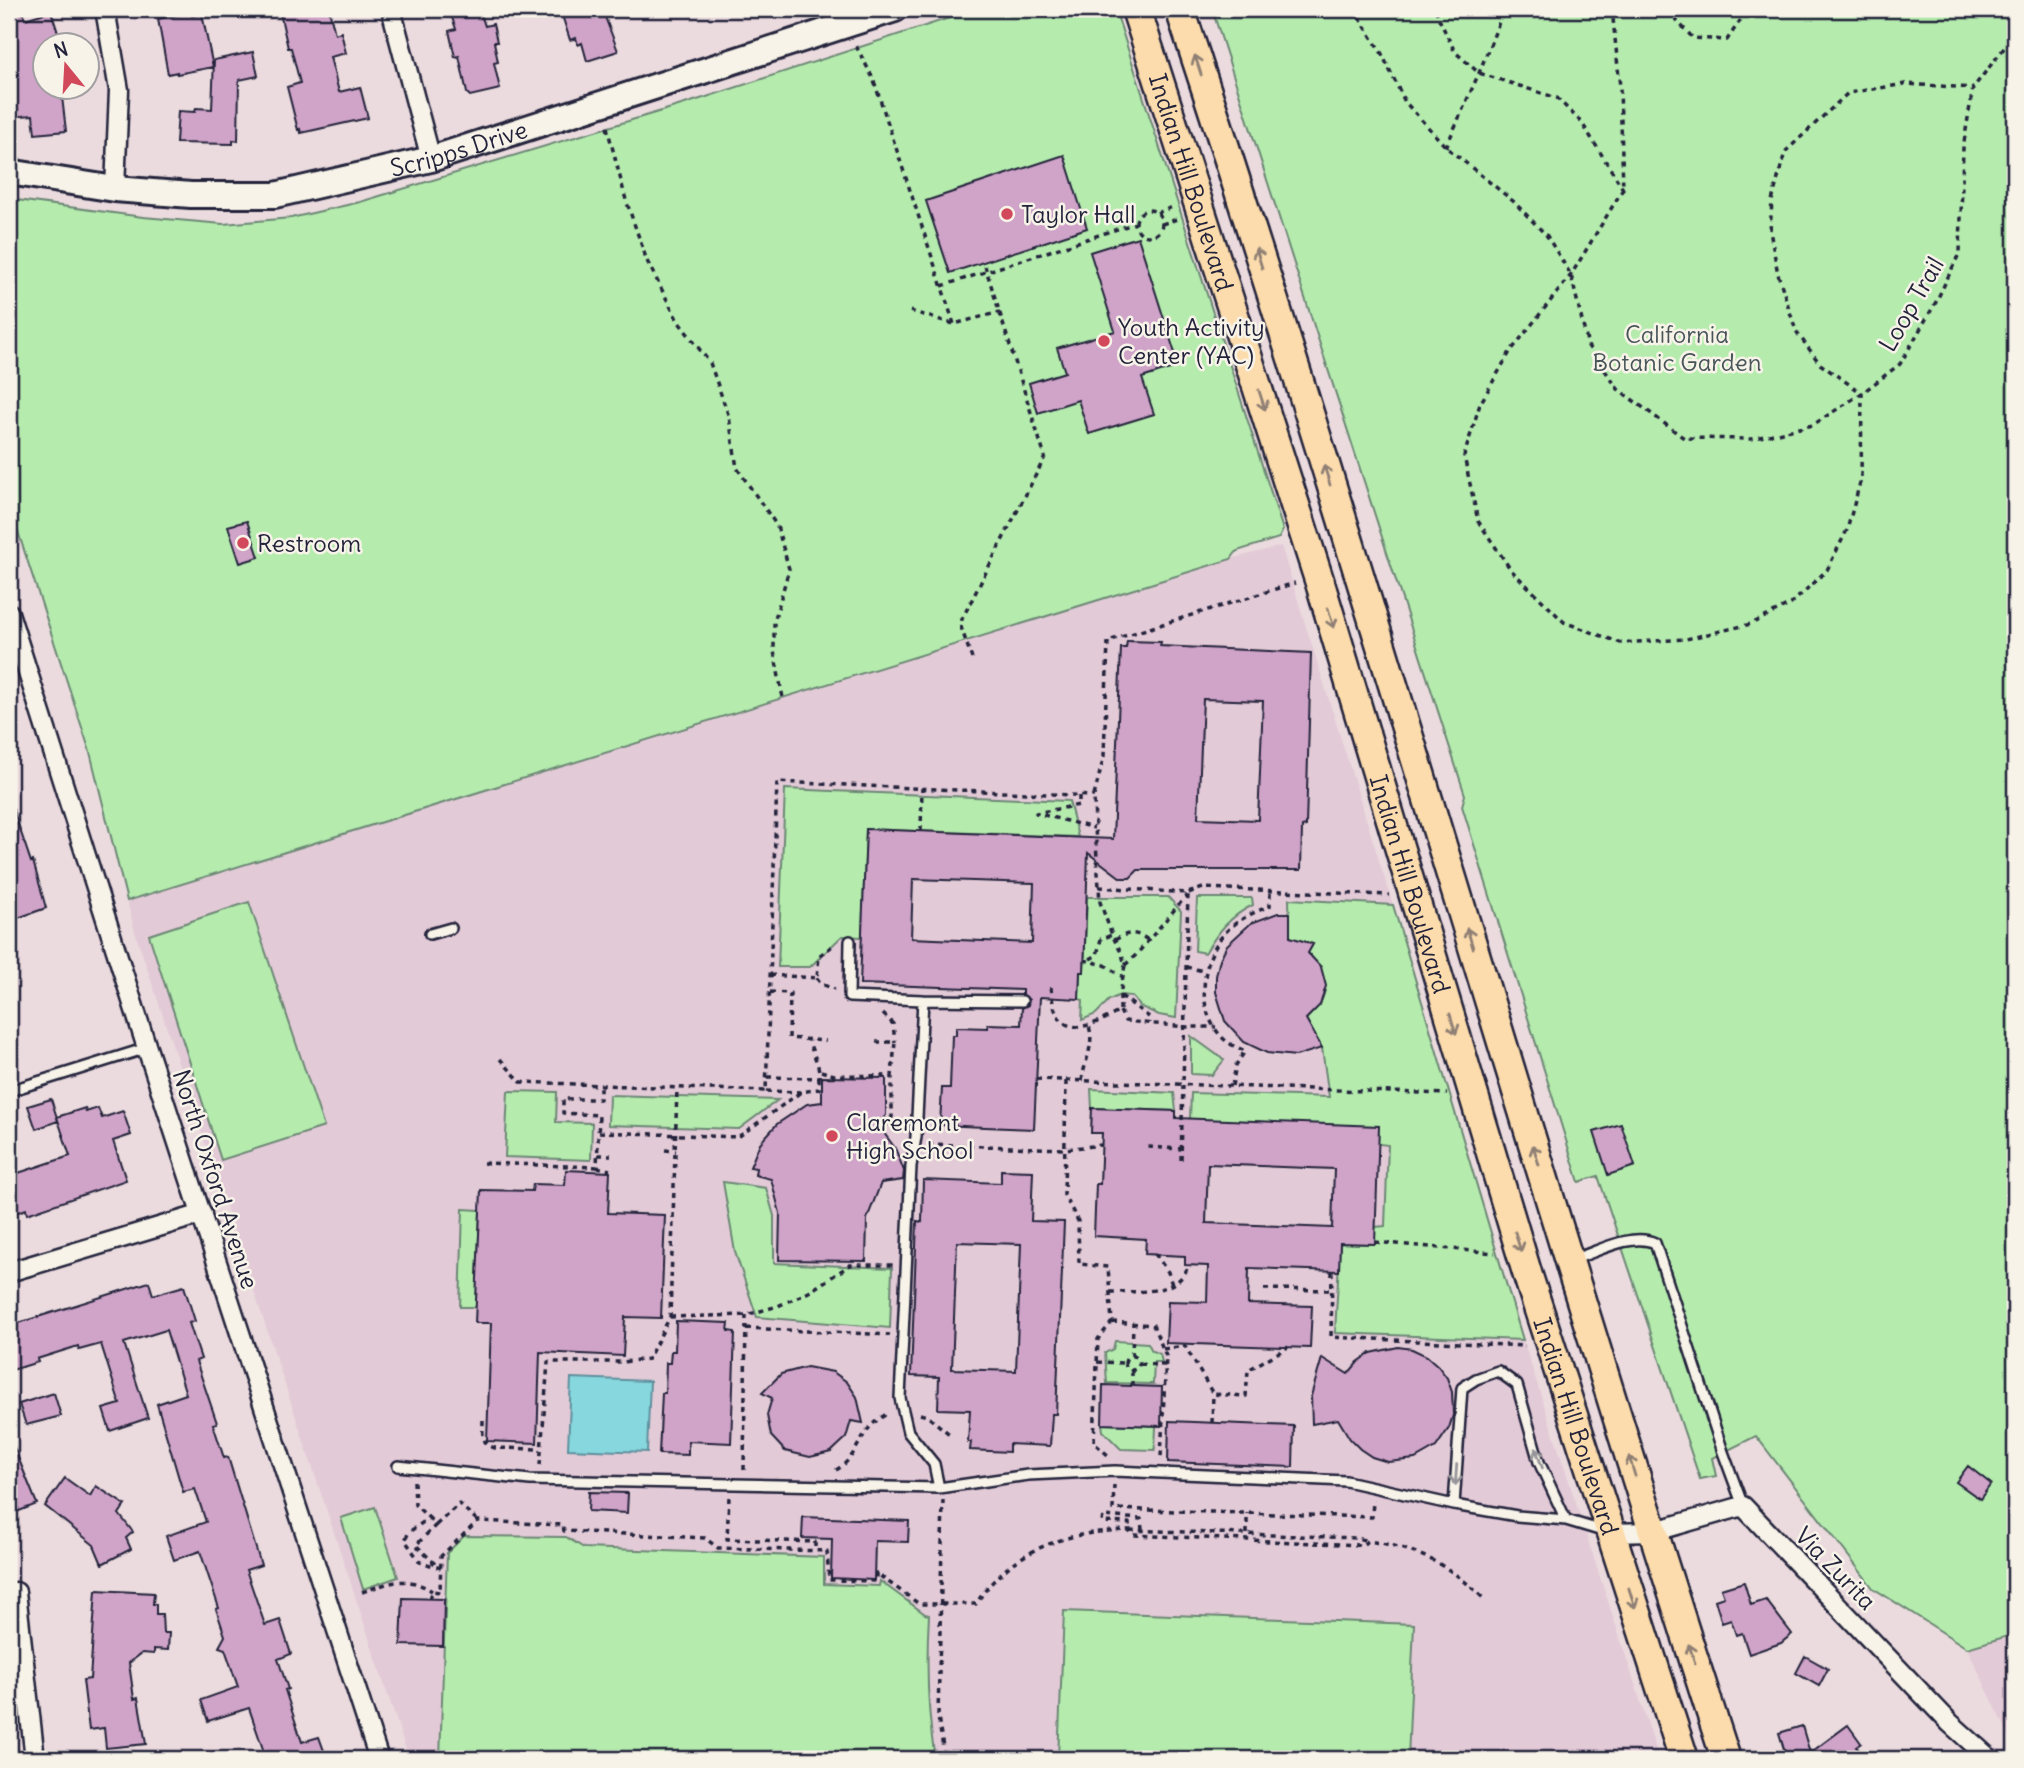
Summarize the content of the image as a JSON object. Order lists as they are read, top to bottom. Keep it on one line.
{"streets":{"main road":["Indian Hill Boulevard"],"street":["Scripps Drive","North Oxford Avenue","Via Zurita"],"path":["Loop Trail"]},"parks":["California Botanic Garden"],"places":["Taylor Hall","Youth Activity Center (YAC)","Restroom","Claremont High School"],"north":"top"}
